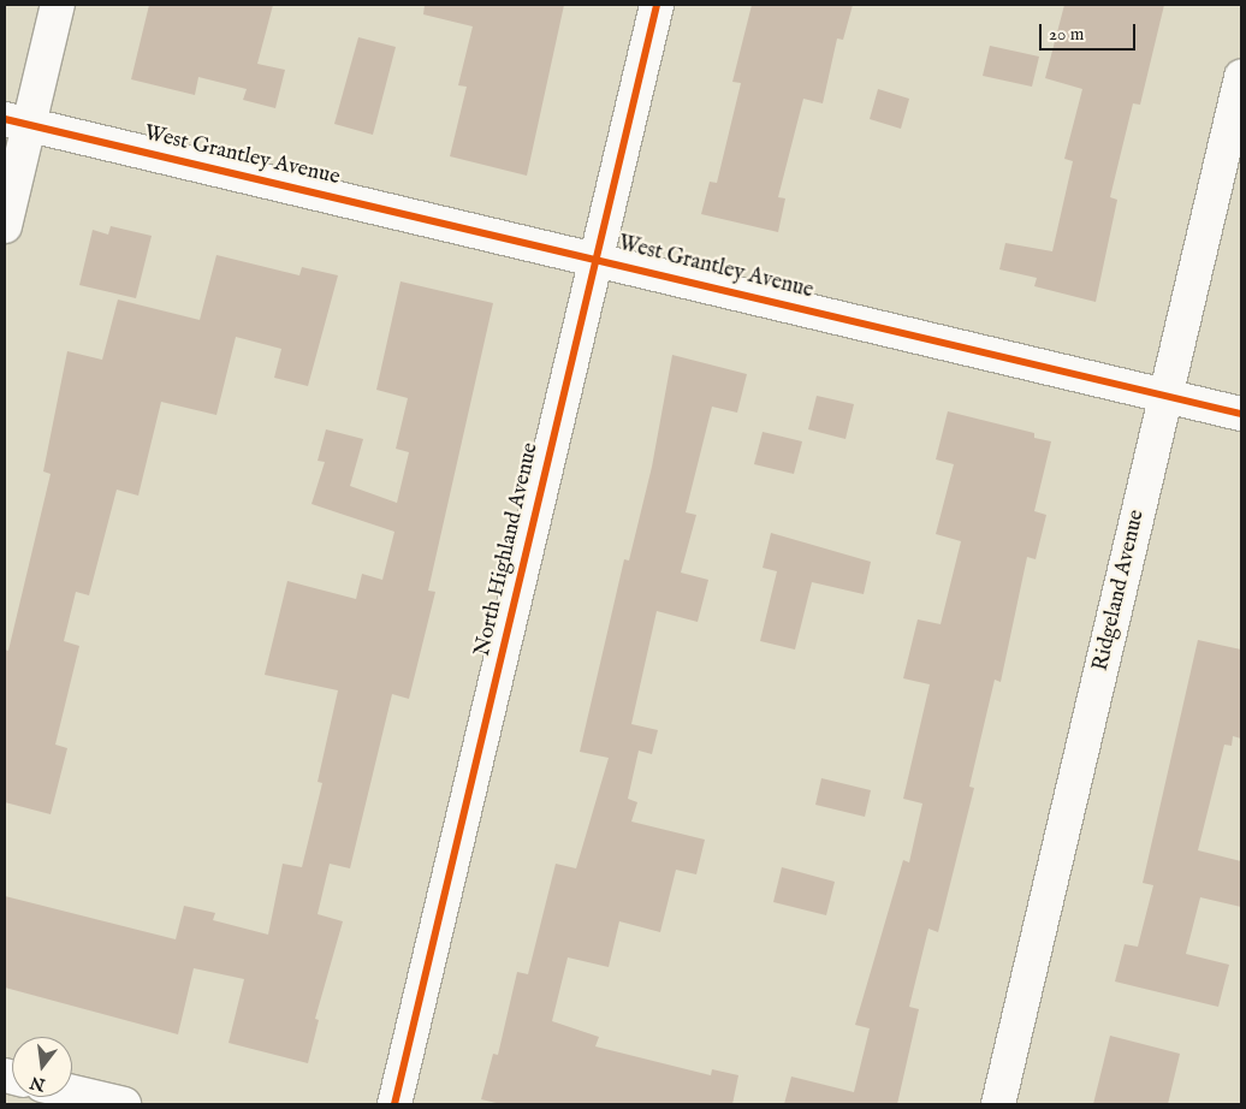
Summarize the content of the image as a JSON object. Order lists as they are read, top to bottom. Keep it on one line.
{"streets":{"street":["West Grantley Avenue","North Highland Avenue","Ridgeland Avenue"]},"crossings":[["West Grantley Avenue","North Highland Avenue"],["West Grantley Avenue","Ridgeland Avenue"]],"scale_bar":"20 m","north":"bottom"}
